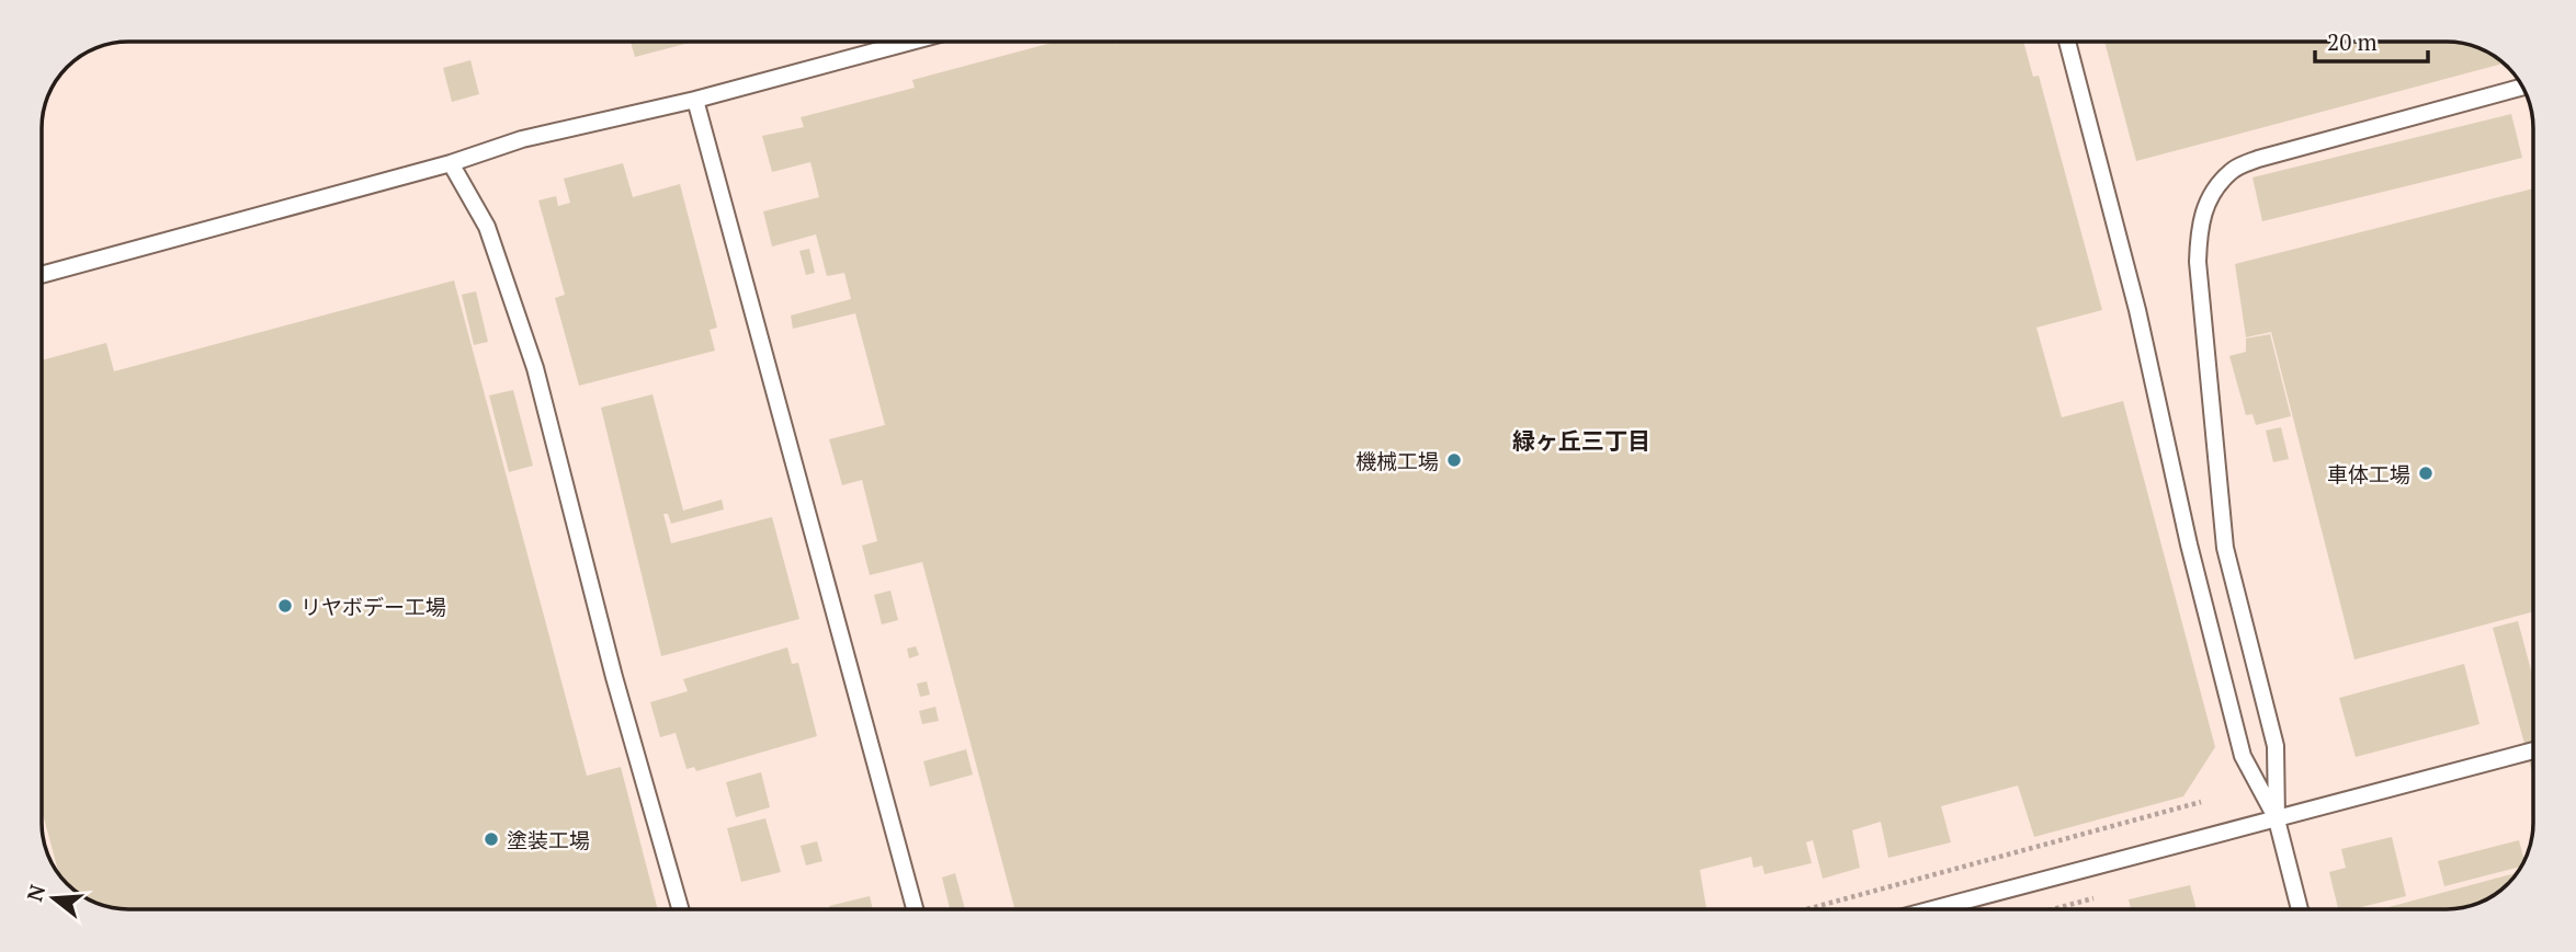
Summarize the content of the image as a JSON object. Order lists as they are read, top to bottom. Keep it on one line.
{"districts":["緑ヶ丘三丁目"],"places":["機械工場","車体工場","リヤボデー工場","塗装工場"],"scale_bar":"20 m","north":"left"}
